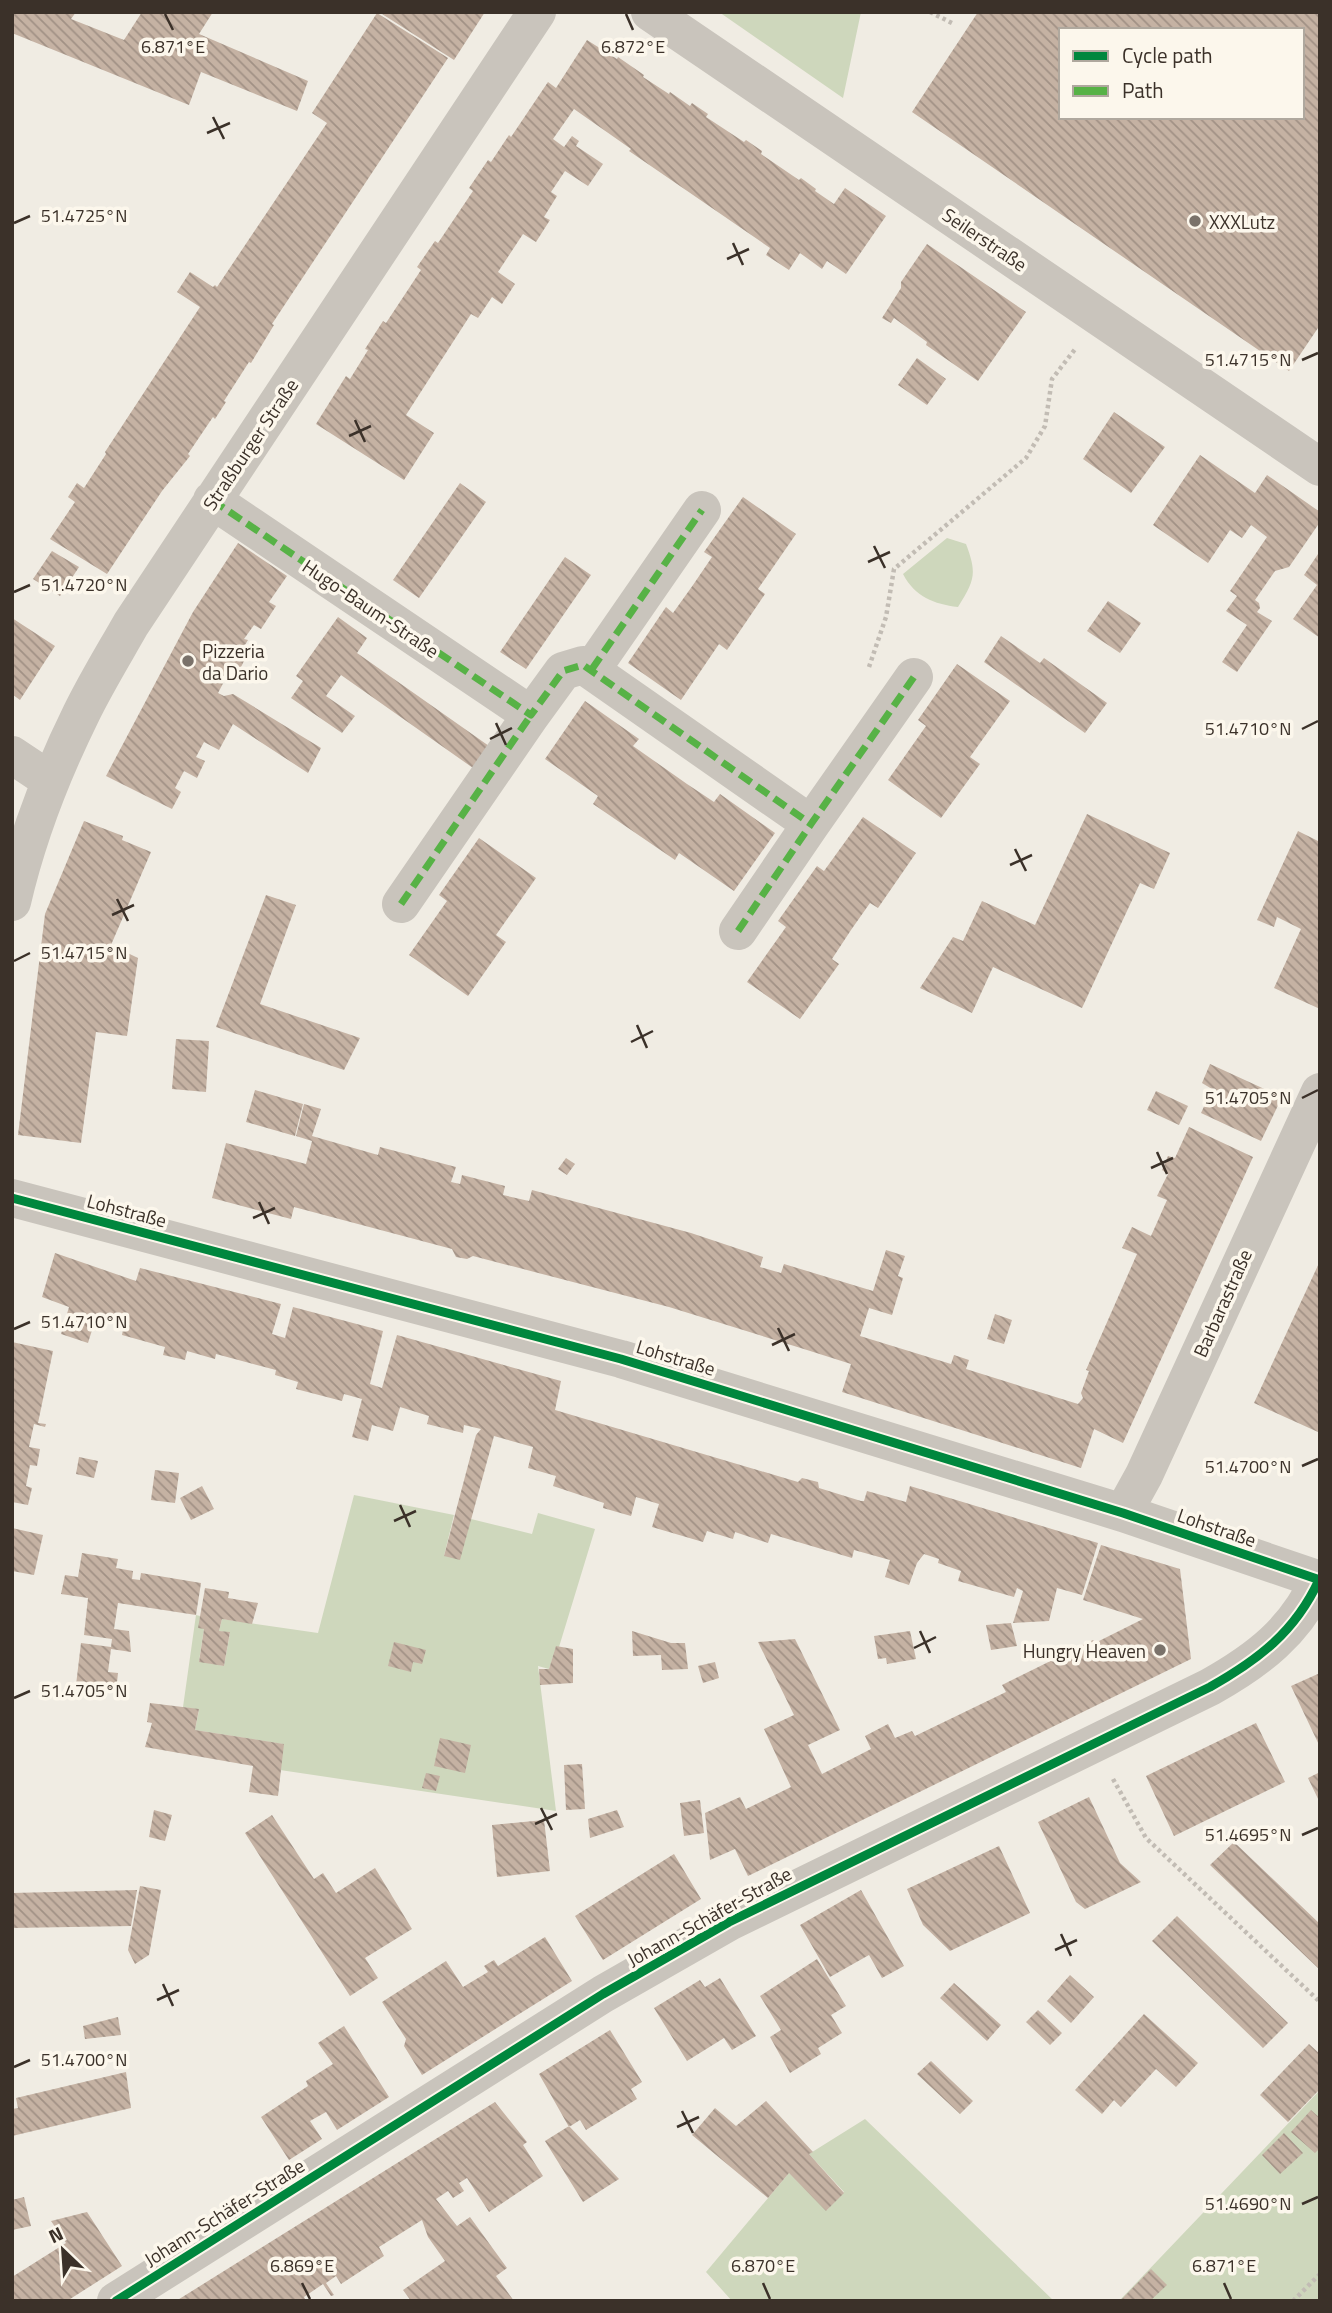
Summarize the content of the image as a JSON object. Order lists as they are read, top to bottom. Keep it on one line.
{"streets":{"street":["Seilerstraße","Straßburger Straße","Hugo-Baum-Straße","Lohstraße","Barbarastraße","Johann-Schäfer-Straße"]},"crossings":[["Straßburger Straße","Hugo-Baum-Straße"],["Lohstraße","Barbarastraße"],["Lohstraße","Johann-Schäfer-Straße"]],"places":["XXXLutz","Pizzeria da Dario","Hungry Heaven"],"legend":["Cycle path","Path"],"north":"top left","coordinates":["6.871°E","6.872°E","51.4725°N","51.4715°N","51.4720°N","51.4710°N","51.4705°N","51.4700°N","51.4695°N","51.4690°N","6.869°E","6.870°E"]}
